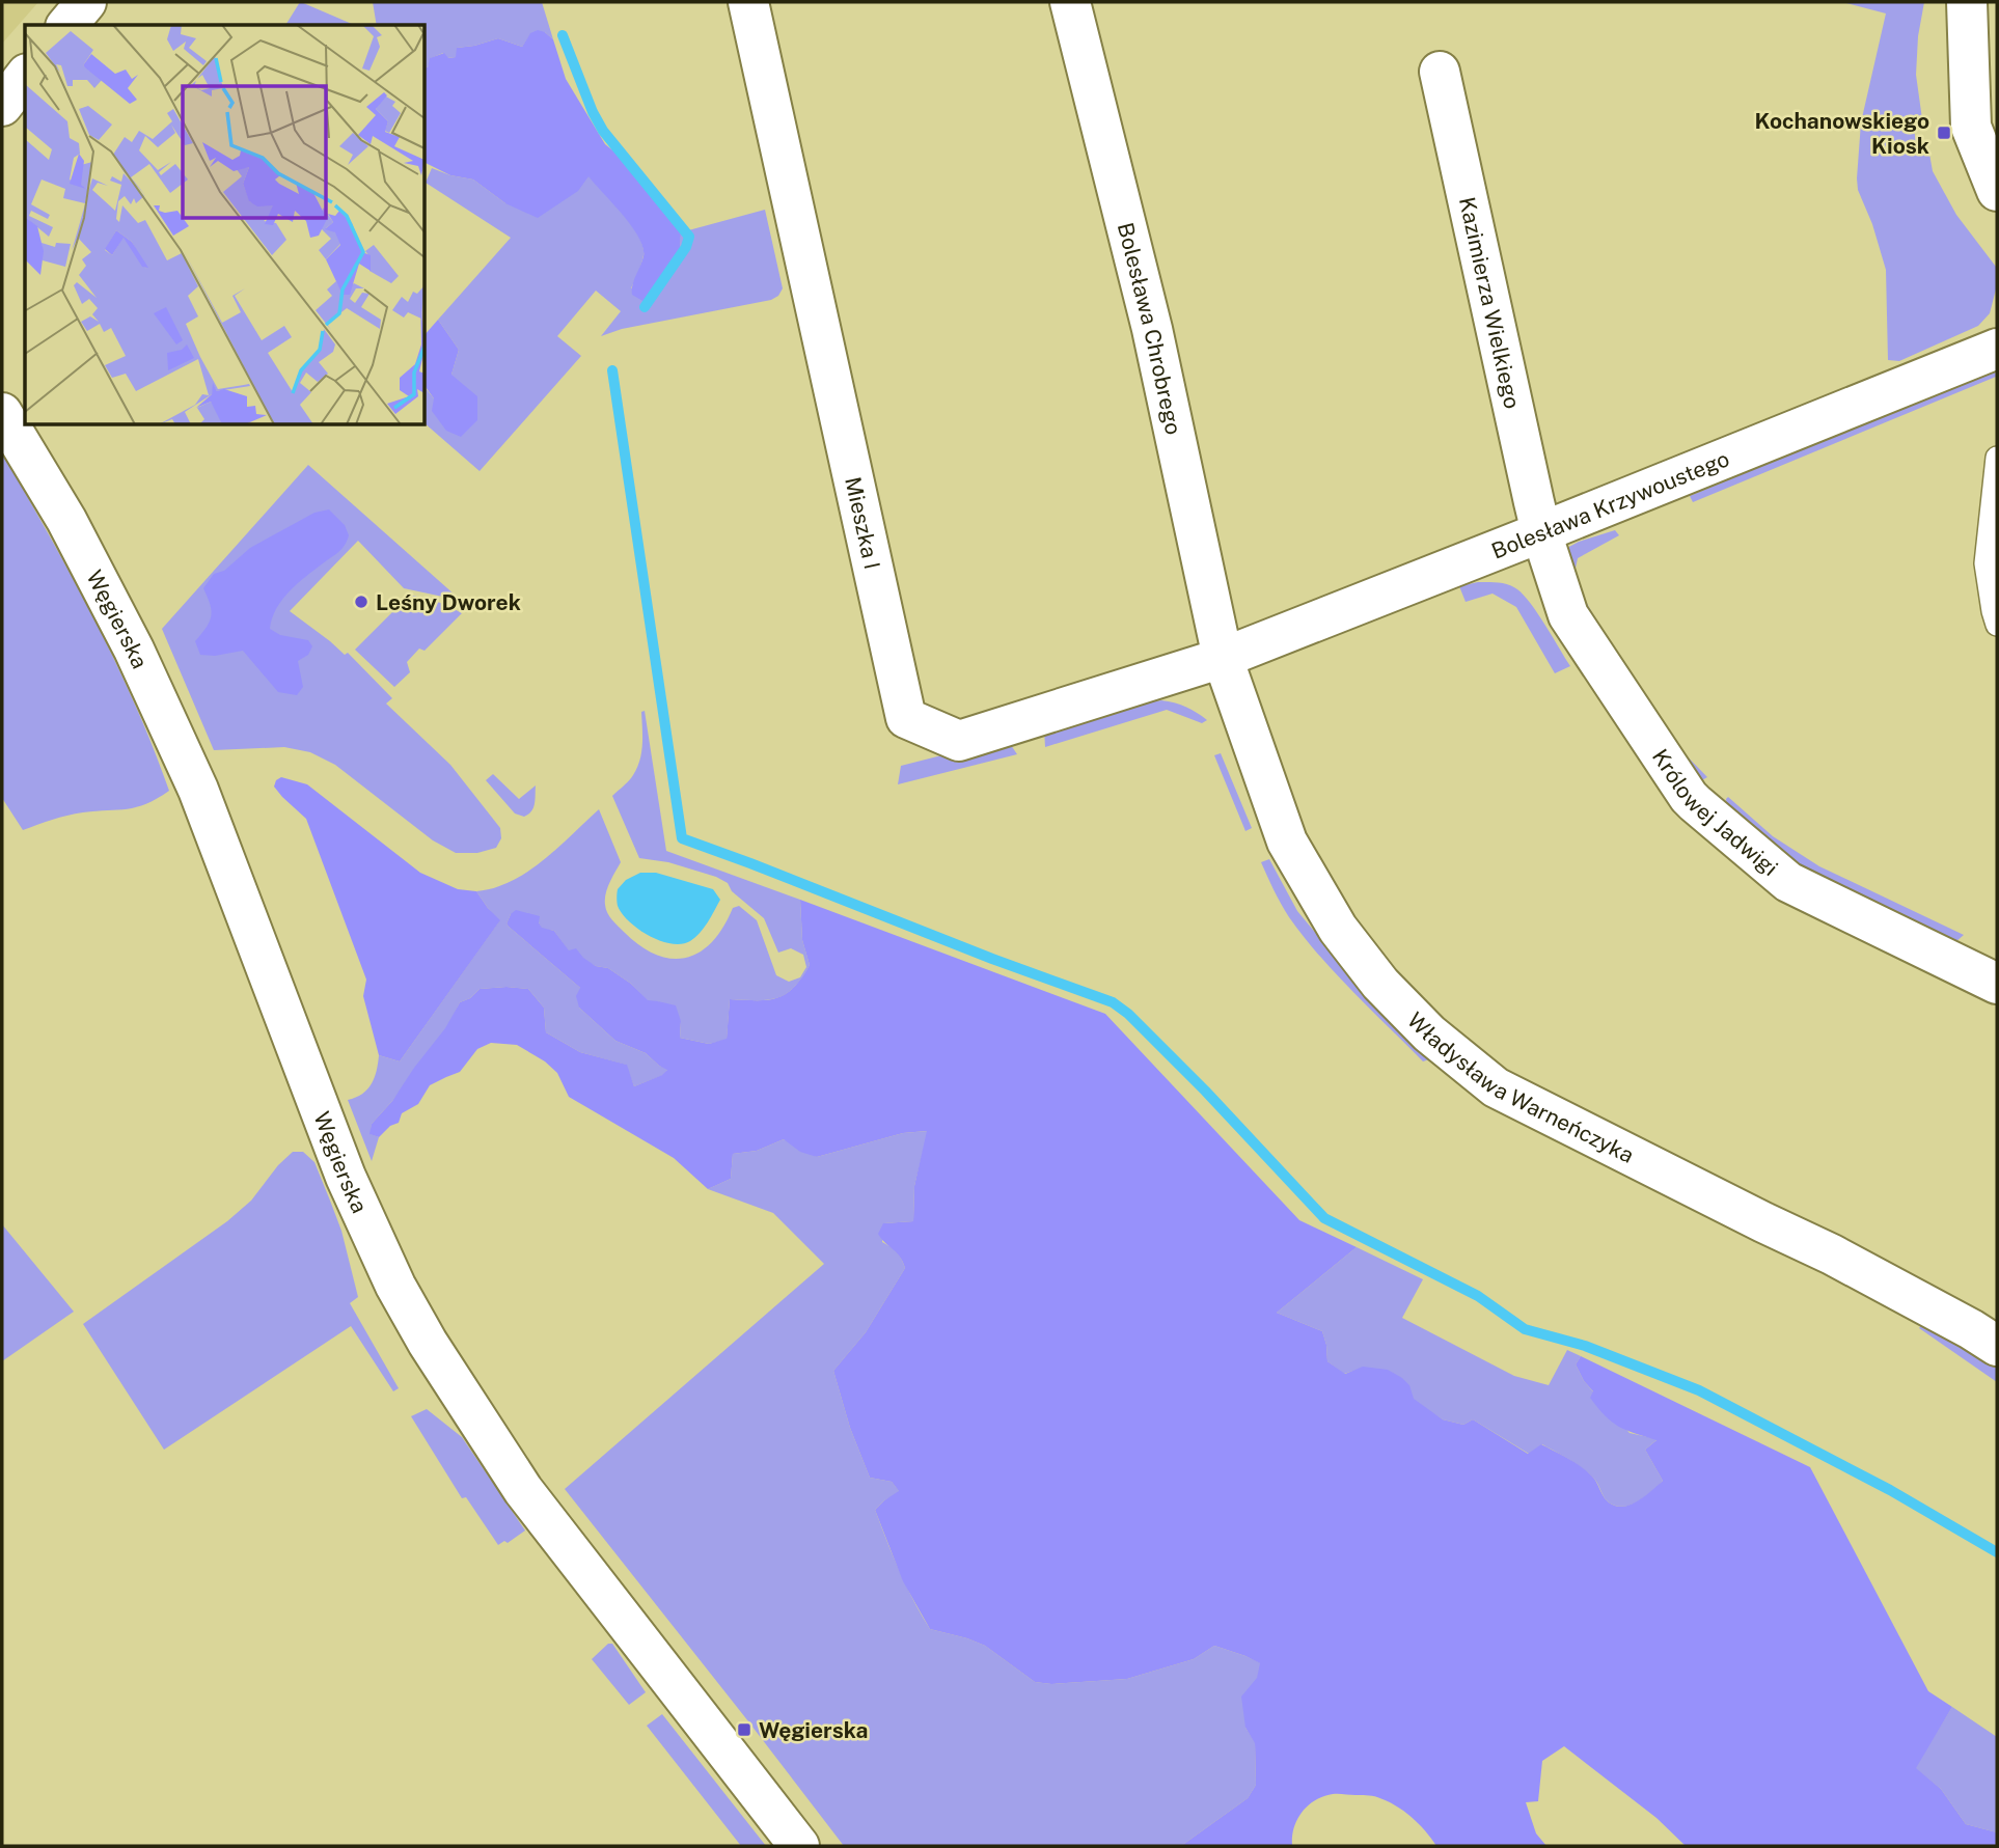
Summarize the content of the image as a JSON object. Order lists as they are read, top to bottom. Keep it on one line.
{"streets":{"street":["Kazimierza Wielkiego","Bolesława Chrobrego","Bolesława Krzywoustego","Mieszka I","Węgierska","Królowej Jadwigi","Władysława Warneńczyka"]},"crossings":[["Kazimierza Wielkiego","Bolesława Krzywoustego"],["Kazimierza Wielkiego","Królowej Jadwigi"],["Bolesława Chrobrego","Bolesława Krzywoustego"],["Bolesława Chrobrego","Mieszka I"],["Bolesława Chrobrego","Władysława Warneńczyka"],["Bolesława Krzywoustego","Mieszka I"],["Bolesława Krzywoustego","Królowej Jadwigi"],["Bolesława Krzywoustego","Władysława Warneńczyka"],["Mieszka I","Władysława Warneńczyka"]],"places":{"transit":["Kochanowskiego Kiosk","Węgierska"],"other":["Leśny Dworek"]}}
